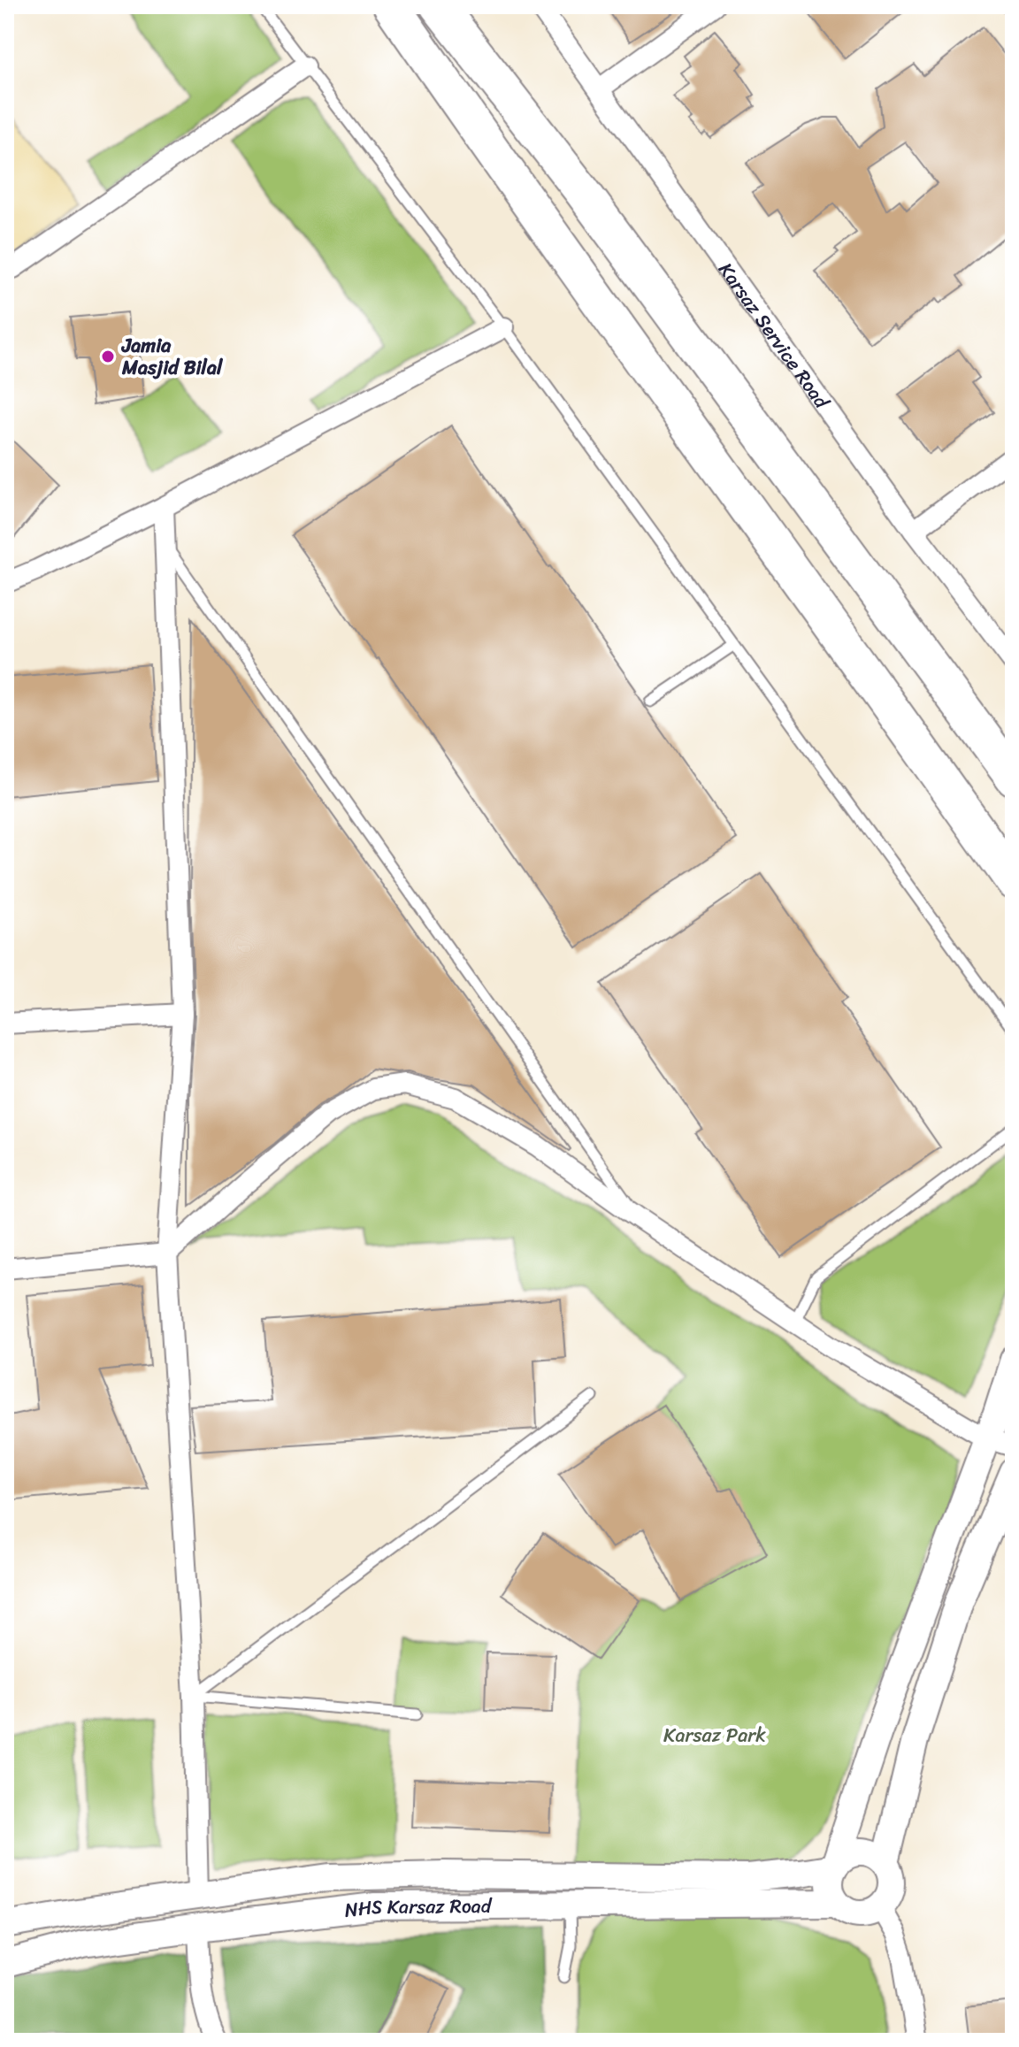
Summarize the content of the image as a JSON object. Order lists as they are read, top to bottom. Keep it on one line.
{"streets":{"street":["Karsaz Service Road","NHS Karsaz Road"]},"parks":["Karsaz Park"],"places":["Jamia Masjid Bilal"]}
